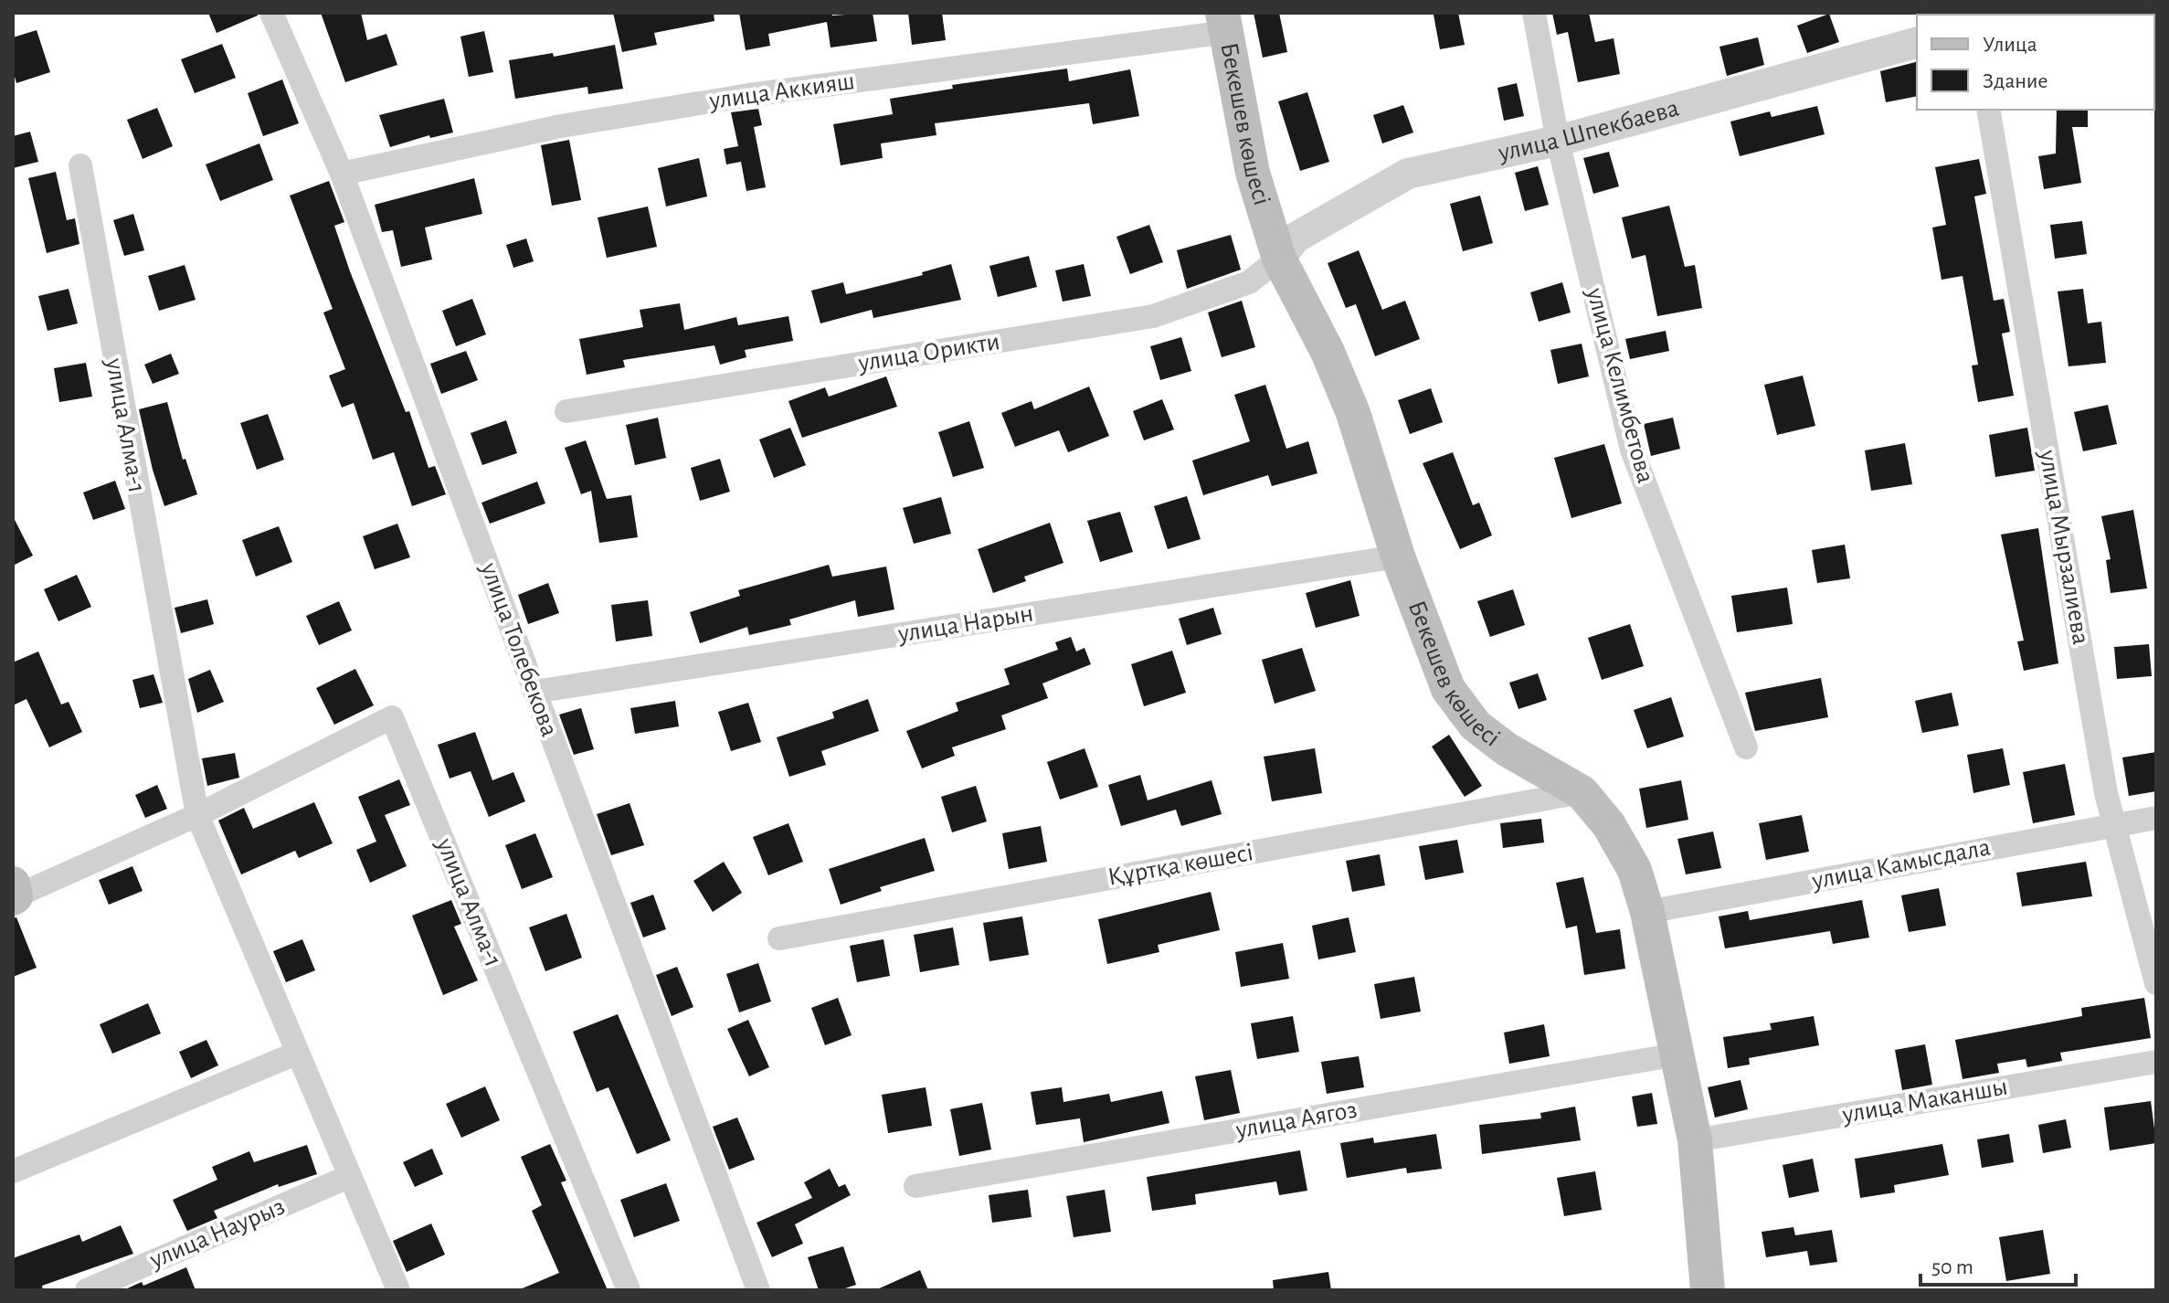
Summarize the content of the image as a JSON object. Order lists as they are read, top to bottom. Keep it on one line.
{"streets":{"main road":["Бекешев көшесі"],"street":["улица Аккияш","улица Шпекбаева","улица Орикти","улица Келимбетова","улица Алма-1","улица Мырзалиева","улица Нарын","улица Толебекова","улица Камысдала","Құртқа көшесі","улица Маканшы","улица Аягоз","улица Наурыз"]},"crossings":[["улица Аккияш","Бекешев көшесі"],["улица Аккияш","улица Толебекова"],["Бекешев көшесі","улица Шпекбаева"],["Бекешев көшесі","улица Орикти"],["Бекешев көшесі","улица Нарын"],["Бекешев көшесі","улица Камысдала"],["Бекешев көшесі","Құртқа көшесі"],["Бекешев көшесі","улица Маканшы"],["Бекешев көшесі","улица Аягоз"],["улица Шпекбаева","улица Орикти"],["улица Шпекбаева","улица Келимбетова"],["улица Алма-1","улица Наурыз"],["улица Мырзалиева","улица Камысдала"],["улица Нарын","улица Толебекова"]],"legend":["Улица","Здание"],"scale_bar":"50 m"}
